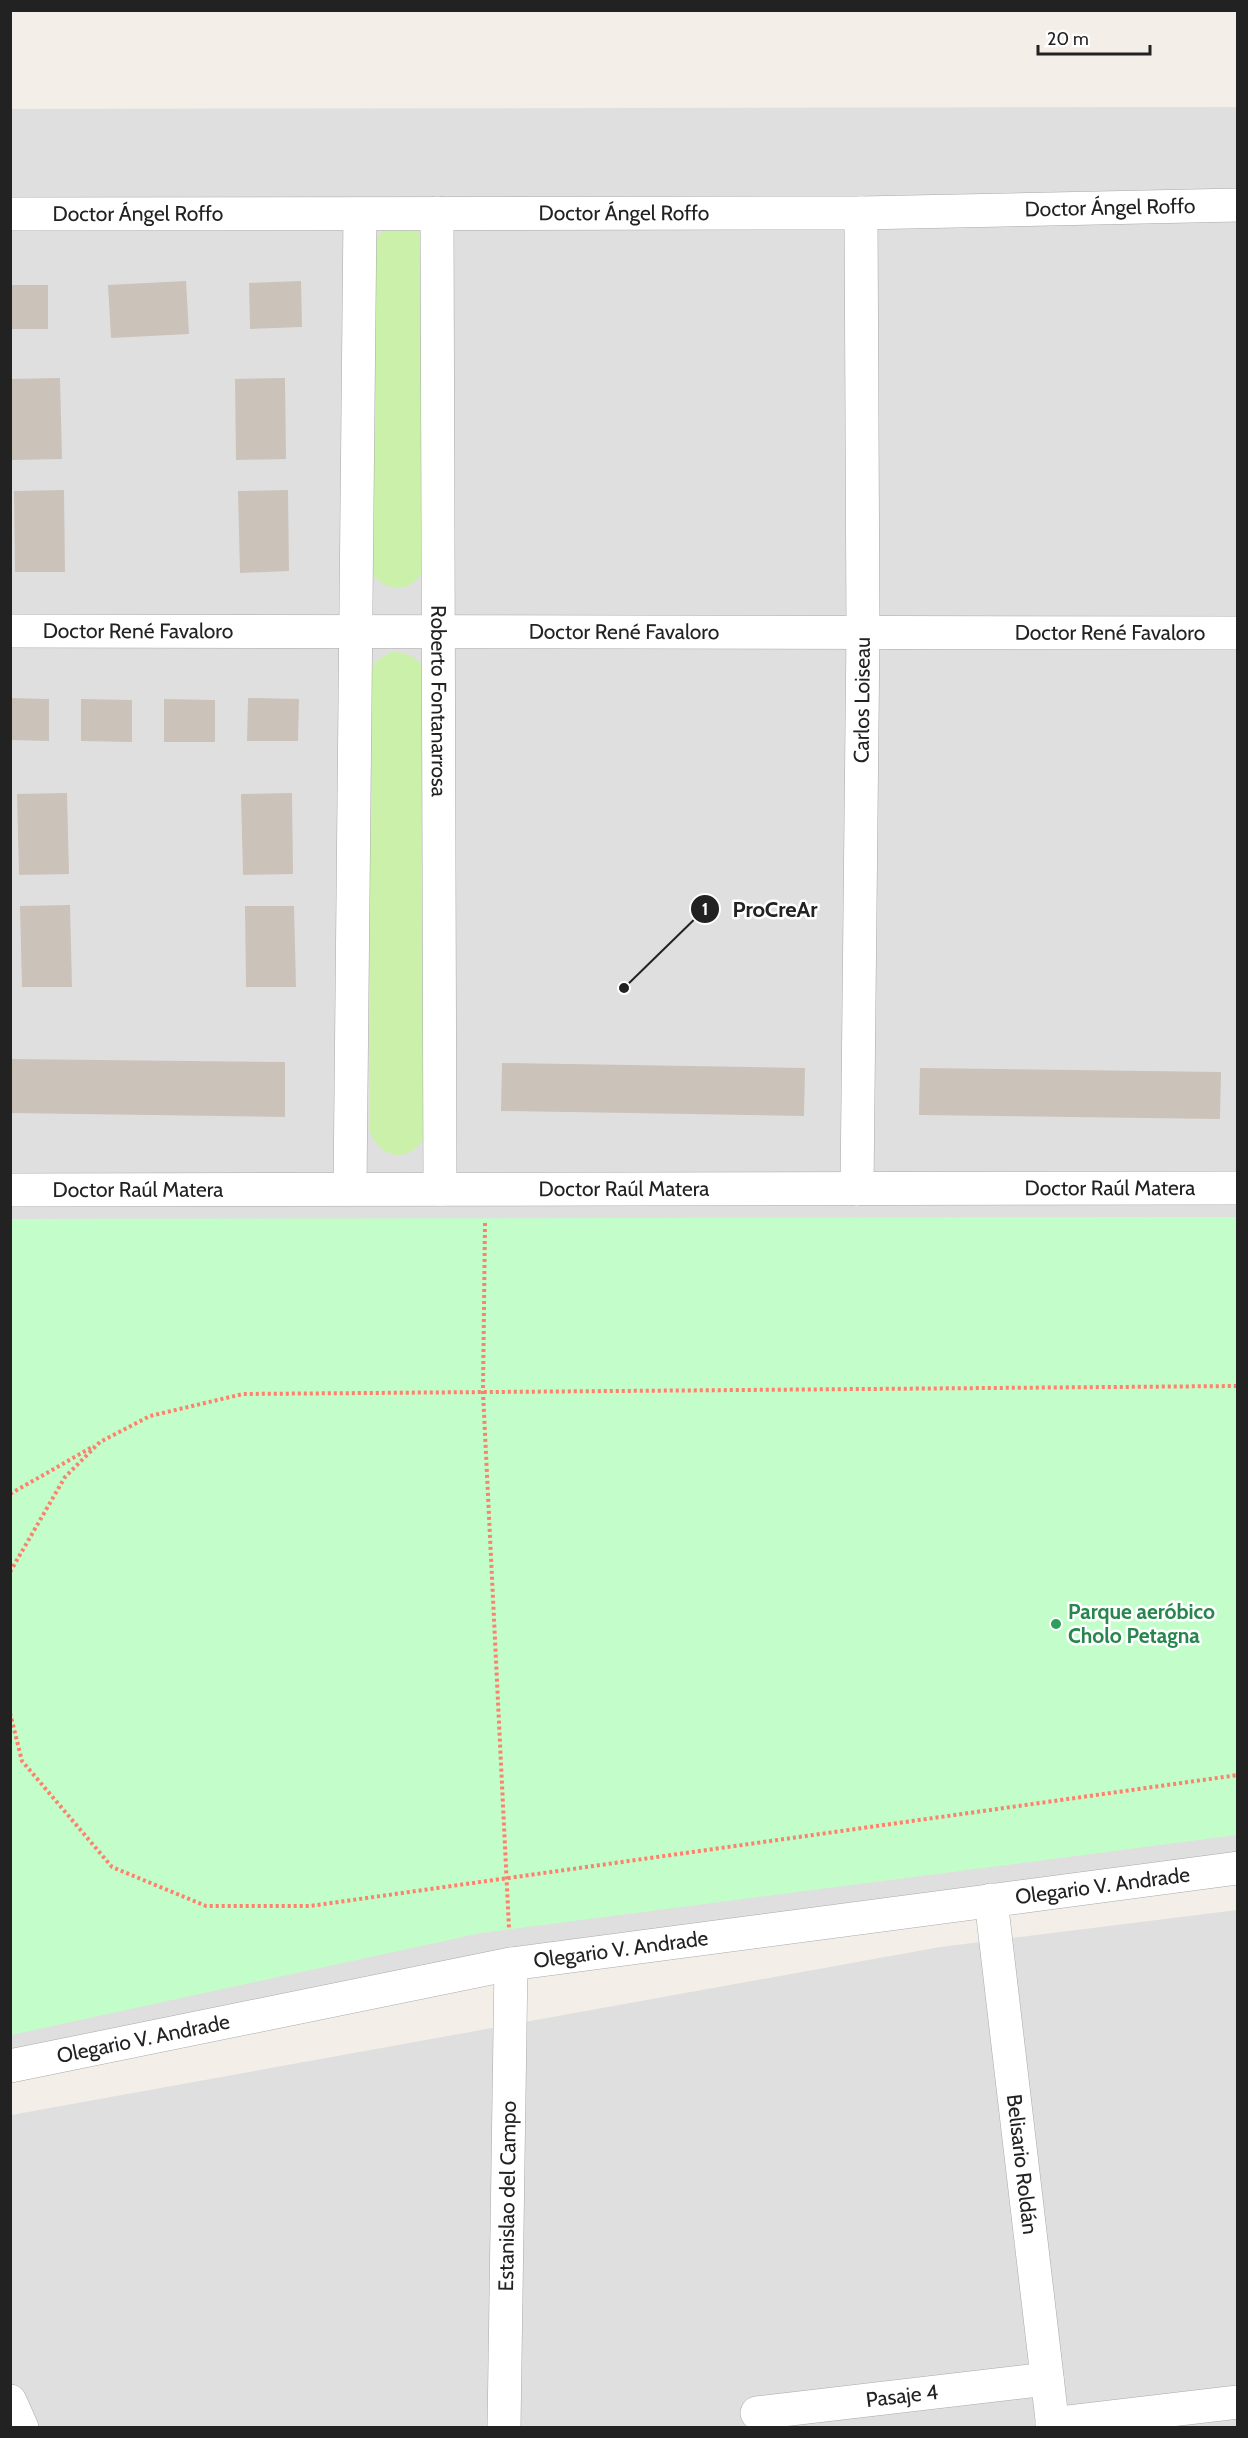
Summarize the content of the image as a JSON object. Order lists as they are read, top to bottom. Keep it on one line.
{"streets":{"street":["Doctor Ángel Roffo","Doctor René Favaloro","Roberto Fontanarrosa","Carlos Loiseau","Doctor Raúl Matera","Olegario V. Andrade","Belisario Roldán","Estanislao del Campo","Pasaje 4"]},"crossings":[["Doctor Ángel Roffo","Roberto Fontanarrosa"],["Doctor Ángel Roffo","Carlos Loiseau"],["Doctor René Favaloro","Roberto Fontanarrosa"],["Doctor René Favaloro","Carlos Loiseau"],["Roberto Fontanarrosa","Doctor Raúl Matera"],["Carlos Loiseau","Doctor Raúl Matera"],["Olegario V. Andrade","Belisario Roldán"],["Olegario V. Andrade","Estanislao del Campo"],["Belisario Roldán","Pasaje 4"]],"places":["ProCreAr","Parque aeróbico Cholo Petagna"],"scale_bar":"20 m"}
